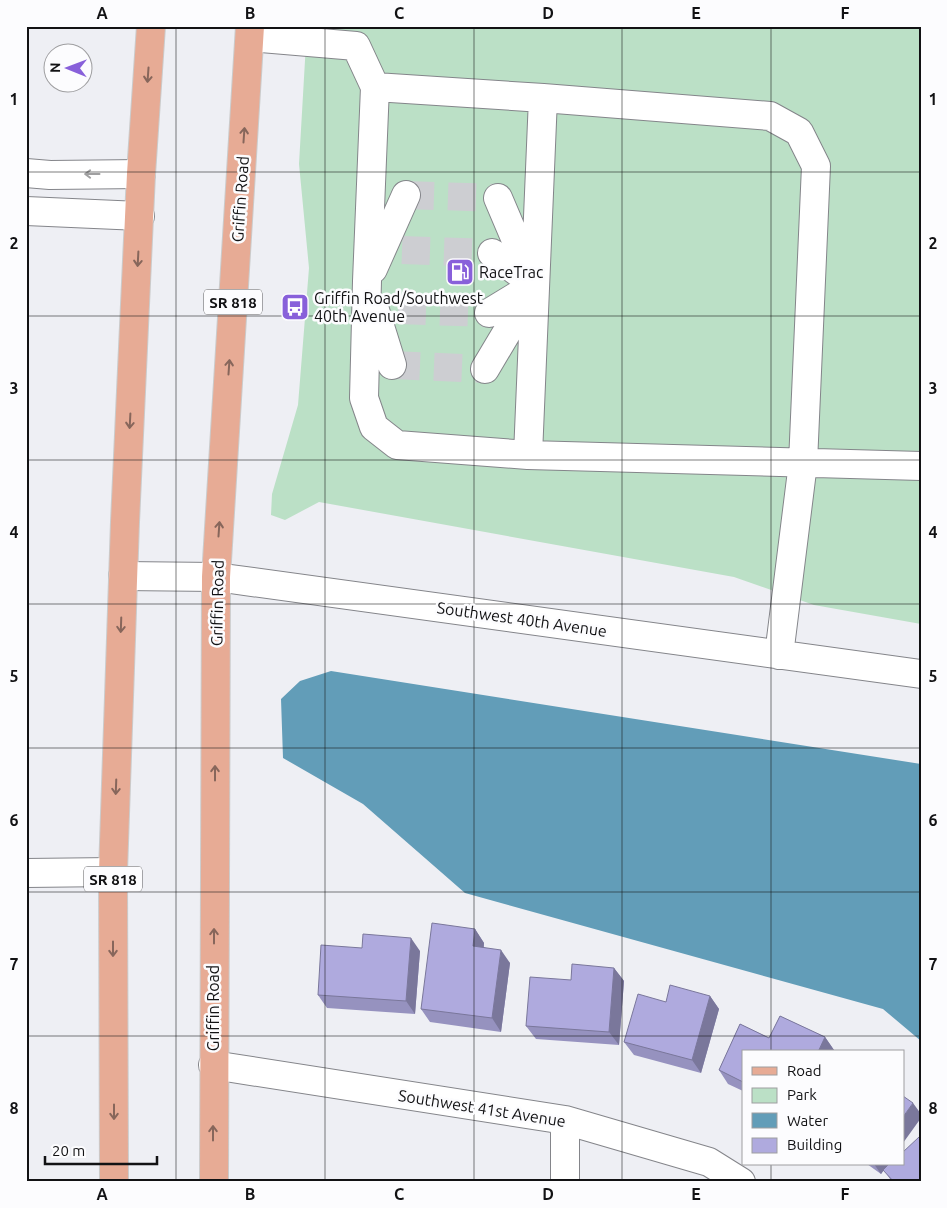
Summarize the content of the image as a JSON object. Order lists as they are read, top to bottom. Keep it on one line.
{"streets":{"main road":["Griffin Road","SR 818"],"street":["Southwest 40th Avenue","Southwest 41st Avenue"]},"crossings":[["Griffin Road","Southwest 40th Avenue"],["Griffin Road","Southwest 41st Avenue"],["SR 818","Southwest 40th Avenue"]],"places":{"fuel station":["RaceTrac"],"bus stop":["Griffin Road/Southwest 40th Avenue"]},"legend":["Road","Park","Water","Building"],"scale_bar":"20 m","north":"left","grid":{"columns":["A","B","C","D","E","F"],"rows":["1","2","3","4","5","6","7","8"]}}
